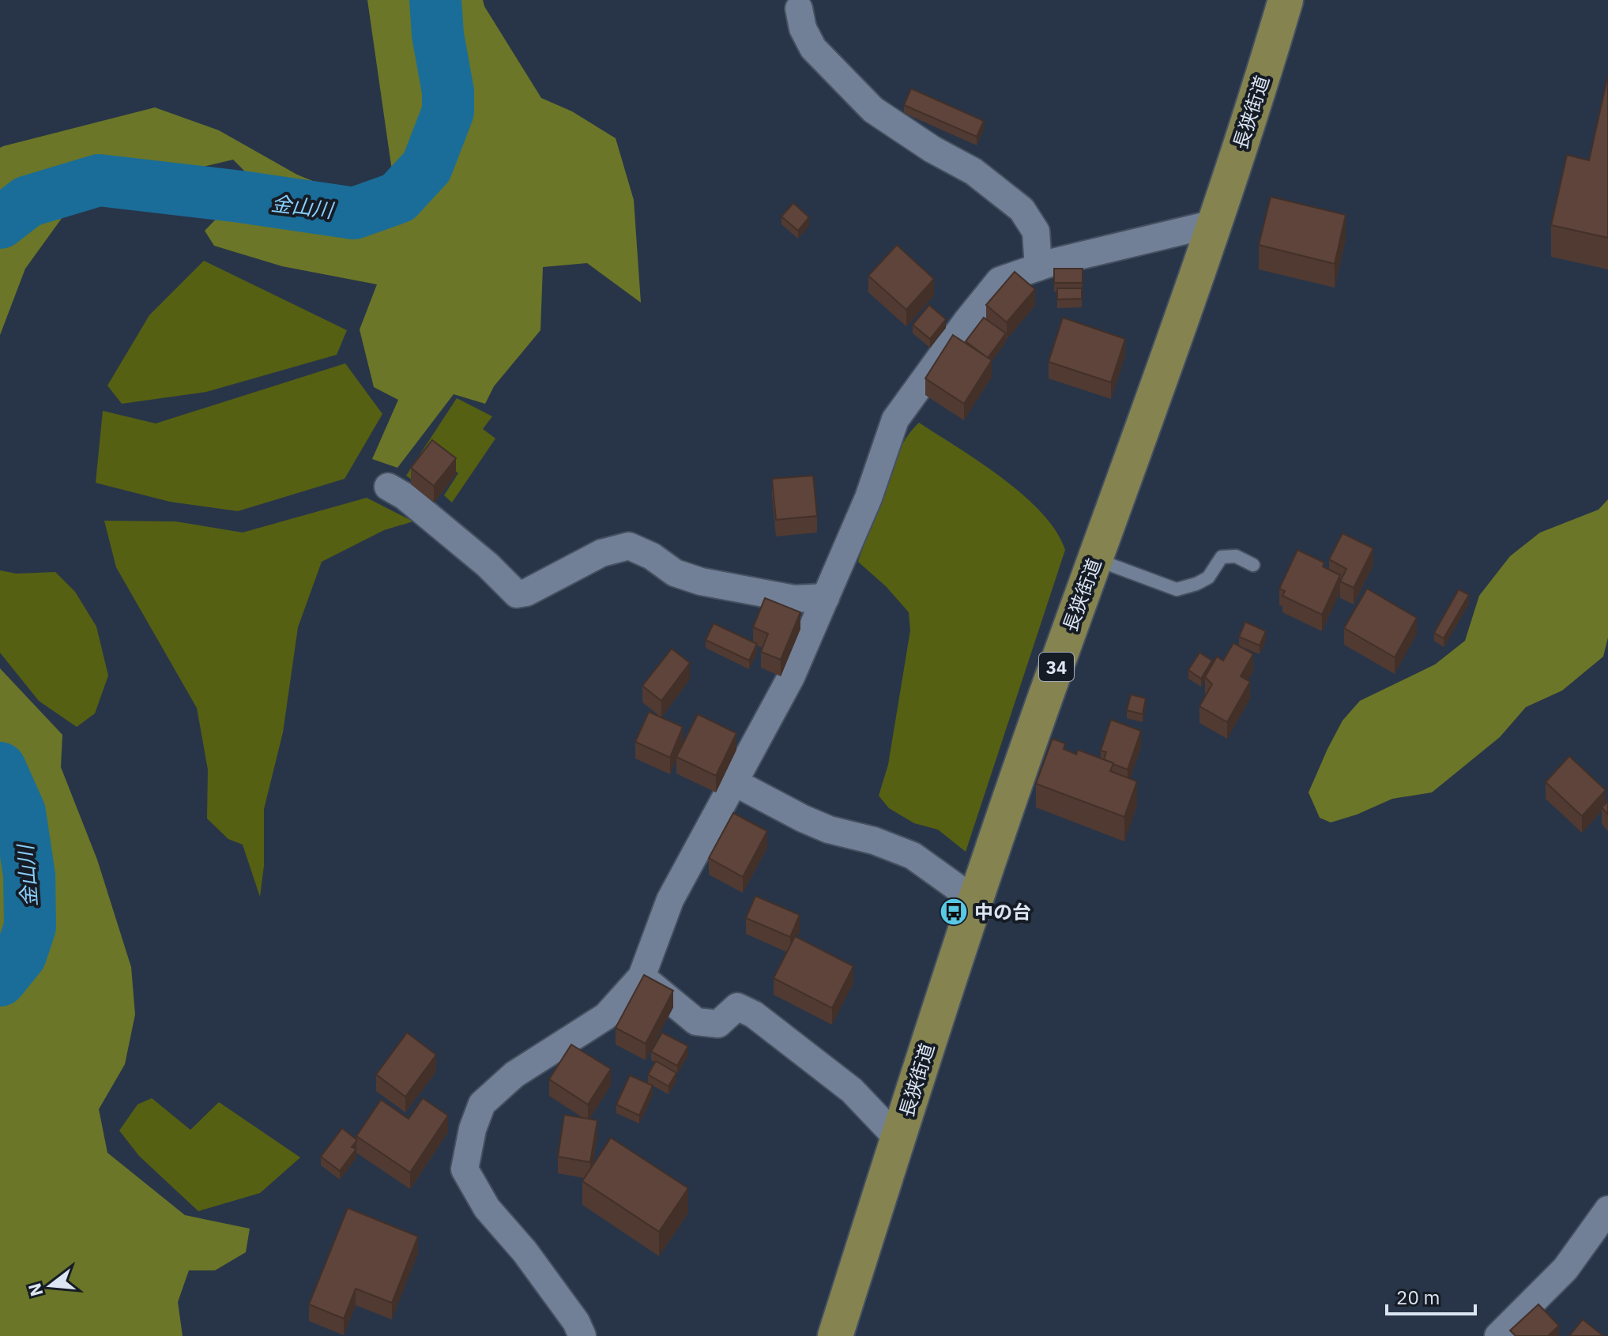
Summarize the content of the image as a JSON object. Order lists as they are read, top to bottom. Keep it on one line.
{"streets":{"main road":["長狭街道","34"]},"water":["金山川"],"places":{"bus stop":["中の台"]},"scale_bar":"20 m","north":"left"}
